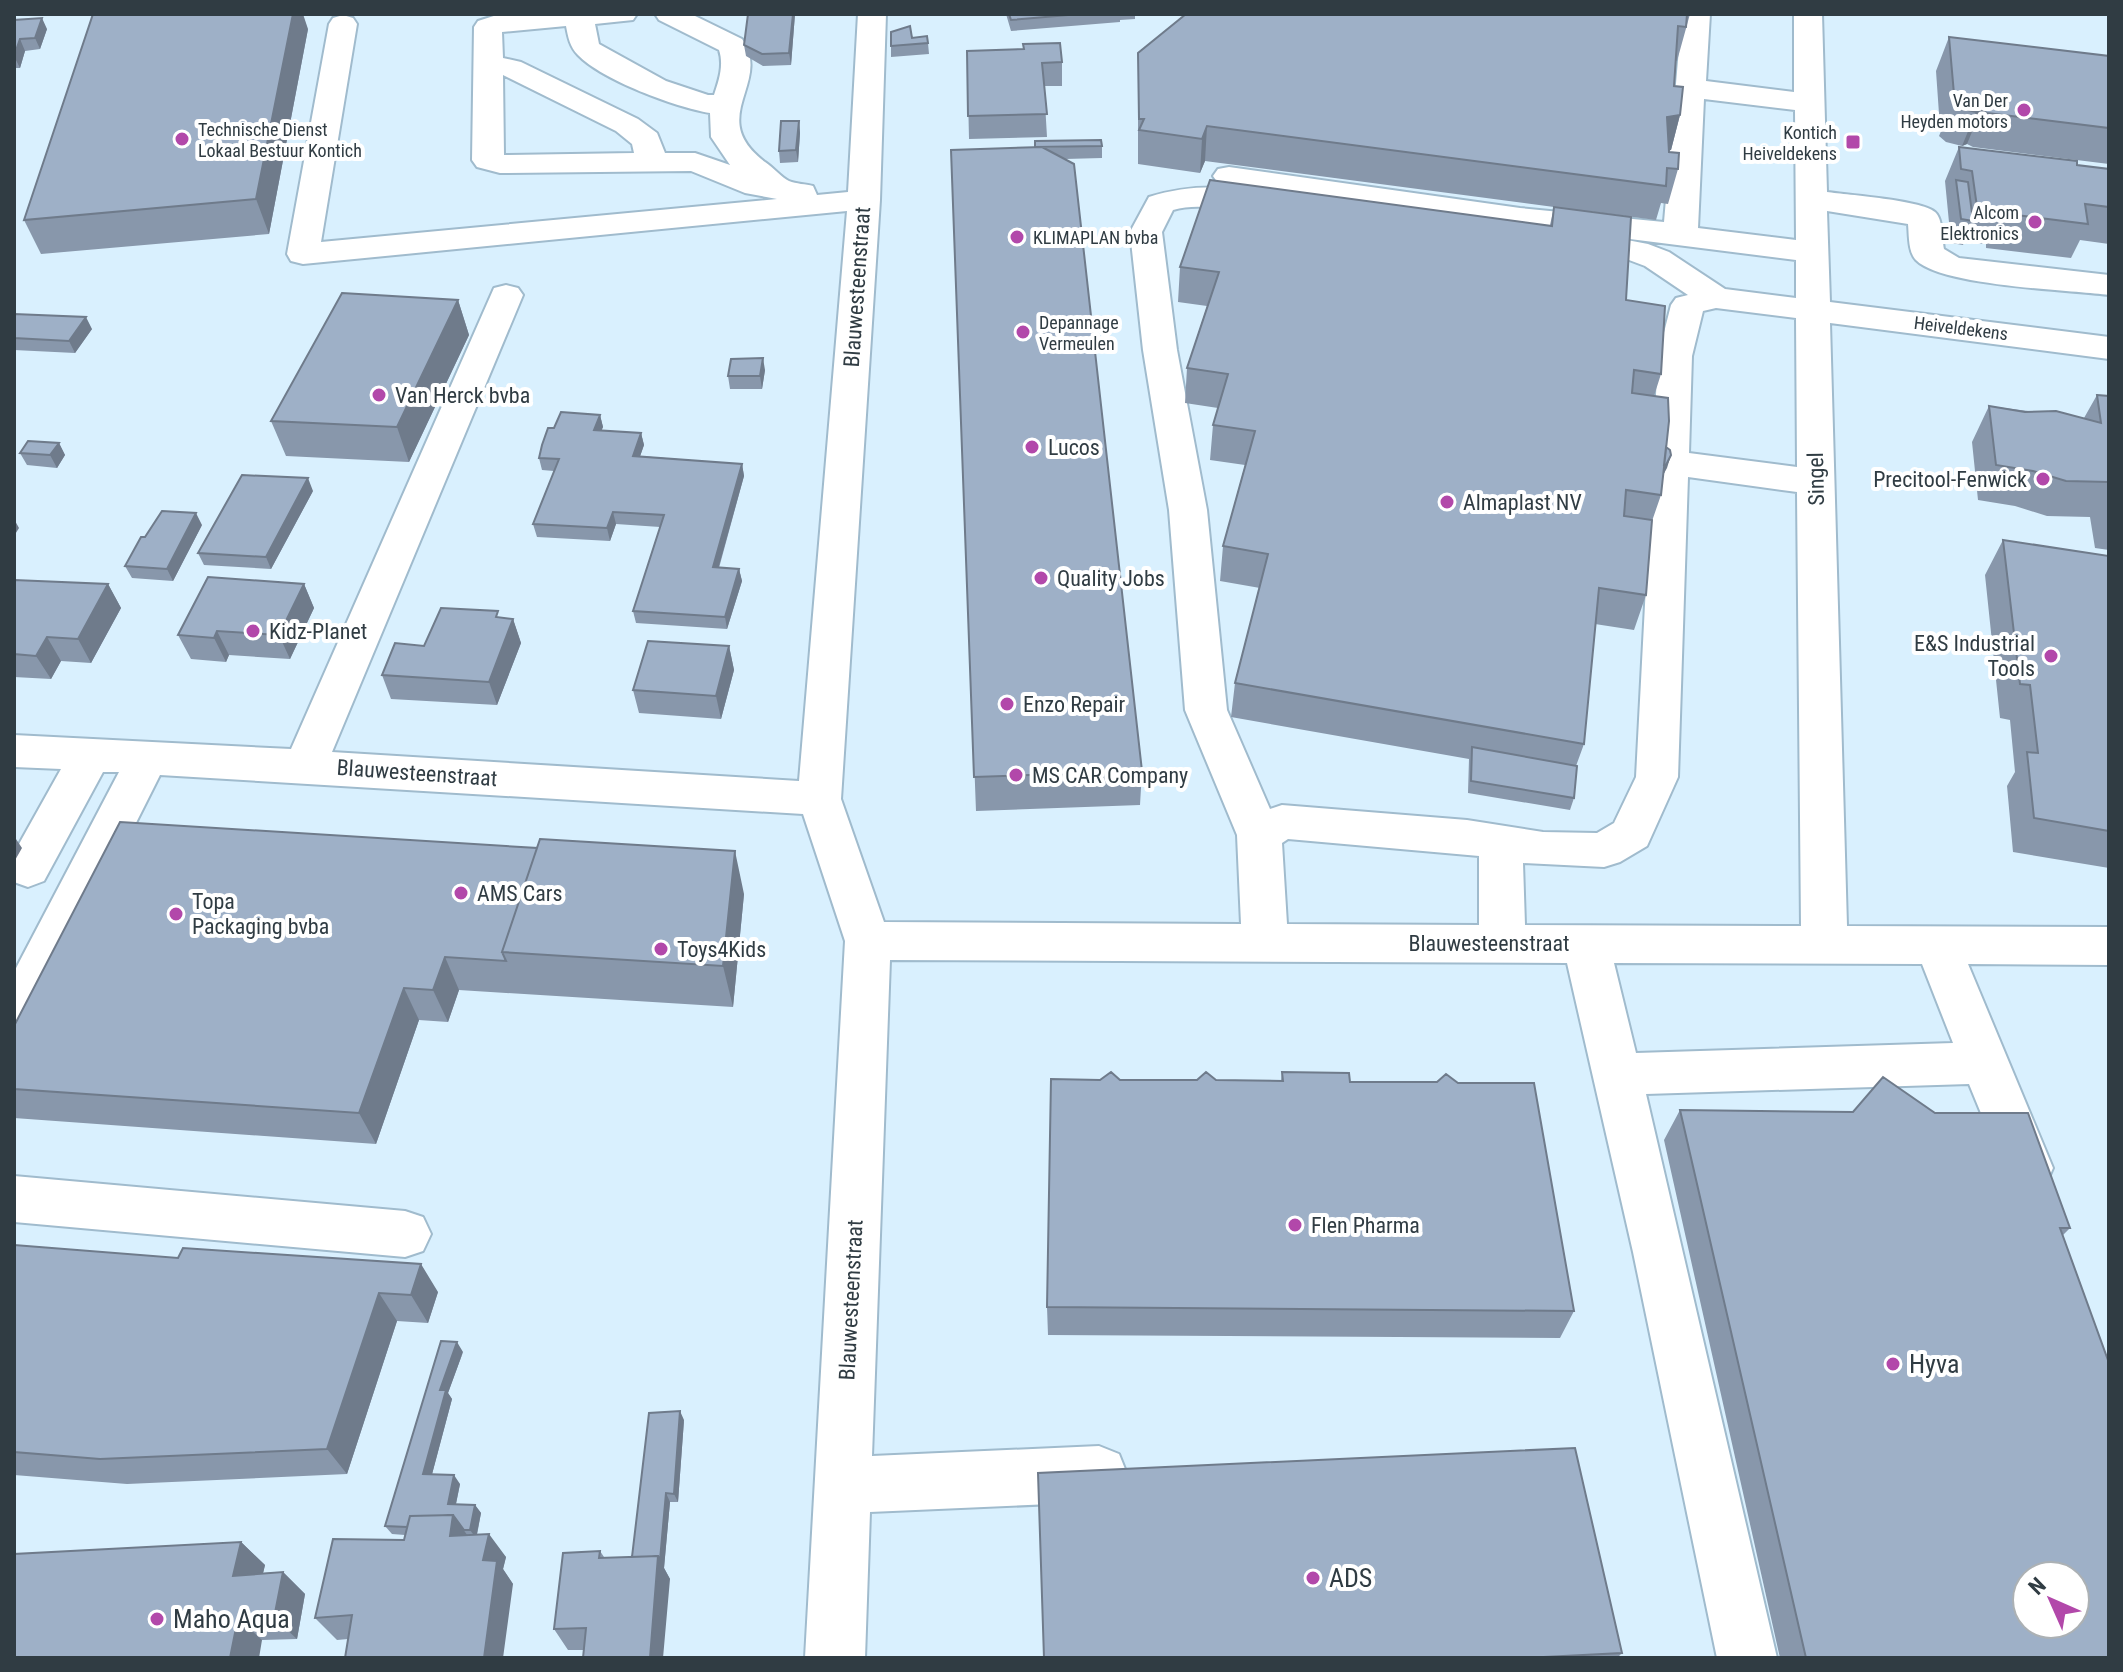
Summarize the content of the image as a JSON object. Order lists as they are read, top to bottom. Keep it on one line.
{"streets":{"street":["Blauwesteenstraat","Heiveldekens","Singel"]},"crossings":[["Blauwesteenstraat","Singel"],["Heiveldekens","Singel"]],"places":{"other":["Van Der Heyden motors","Technische Dienst Lokaal Bestuur Kontich","Alcom Elektronics","KLIMAPLAN bvba","Depannage Vermeulen","Van Herck bvba","Lucos","Precitool-Fenwick","Almaplast NV","Quality Jobs","Kidz-Planet","E&S Industrial Tools","Enzo Repair","MS CAR Company","AMS Cars","Topa Packaging bvba","Toys4Kids","Flen Pharma","Hyva","ADS","Maho Aqua"],"transit":["Kontich Heiveldekens"]},"north":"top left"}
